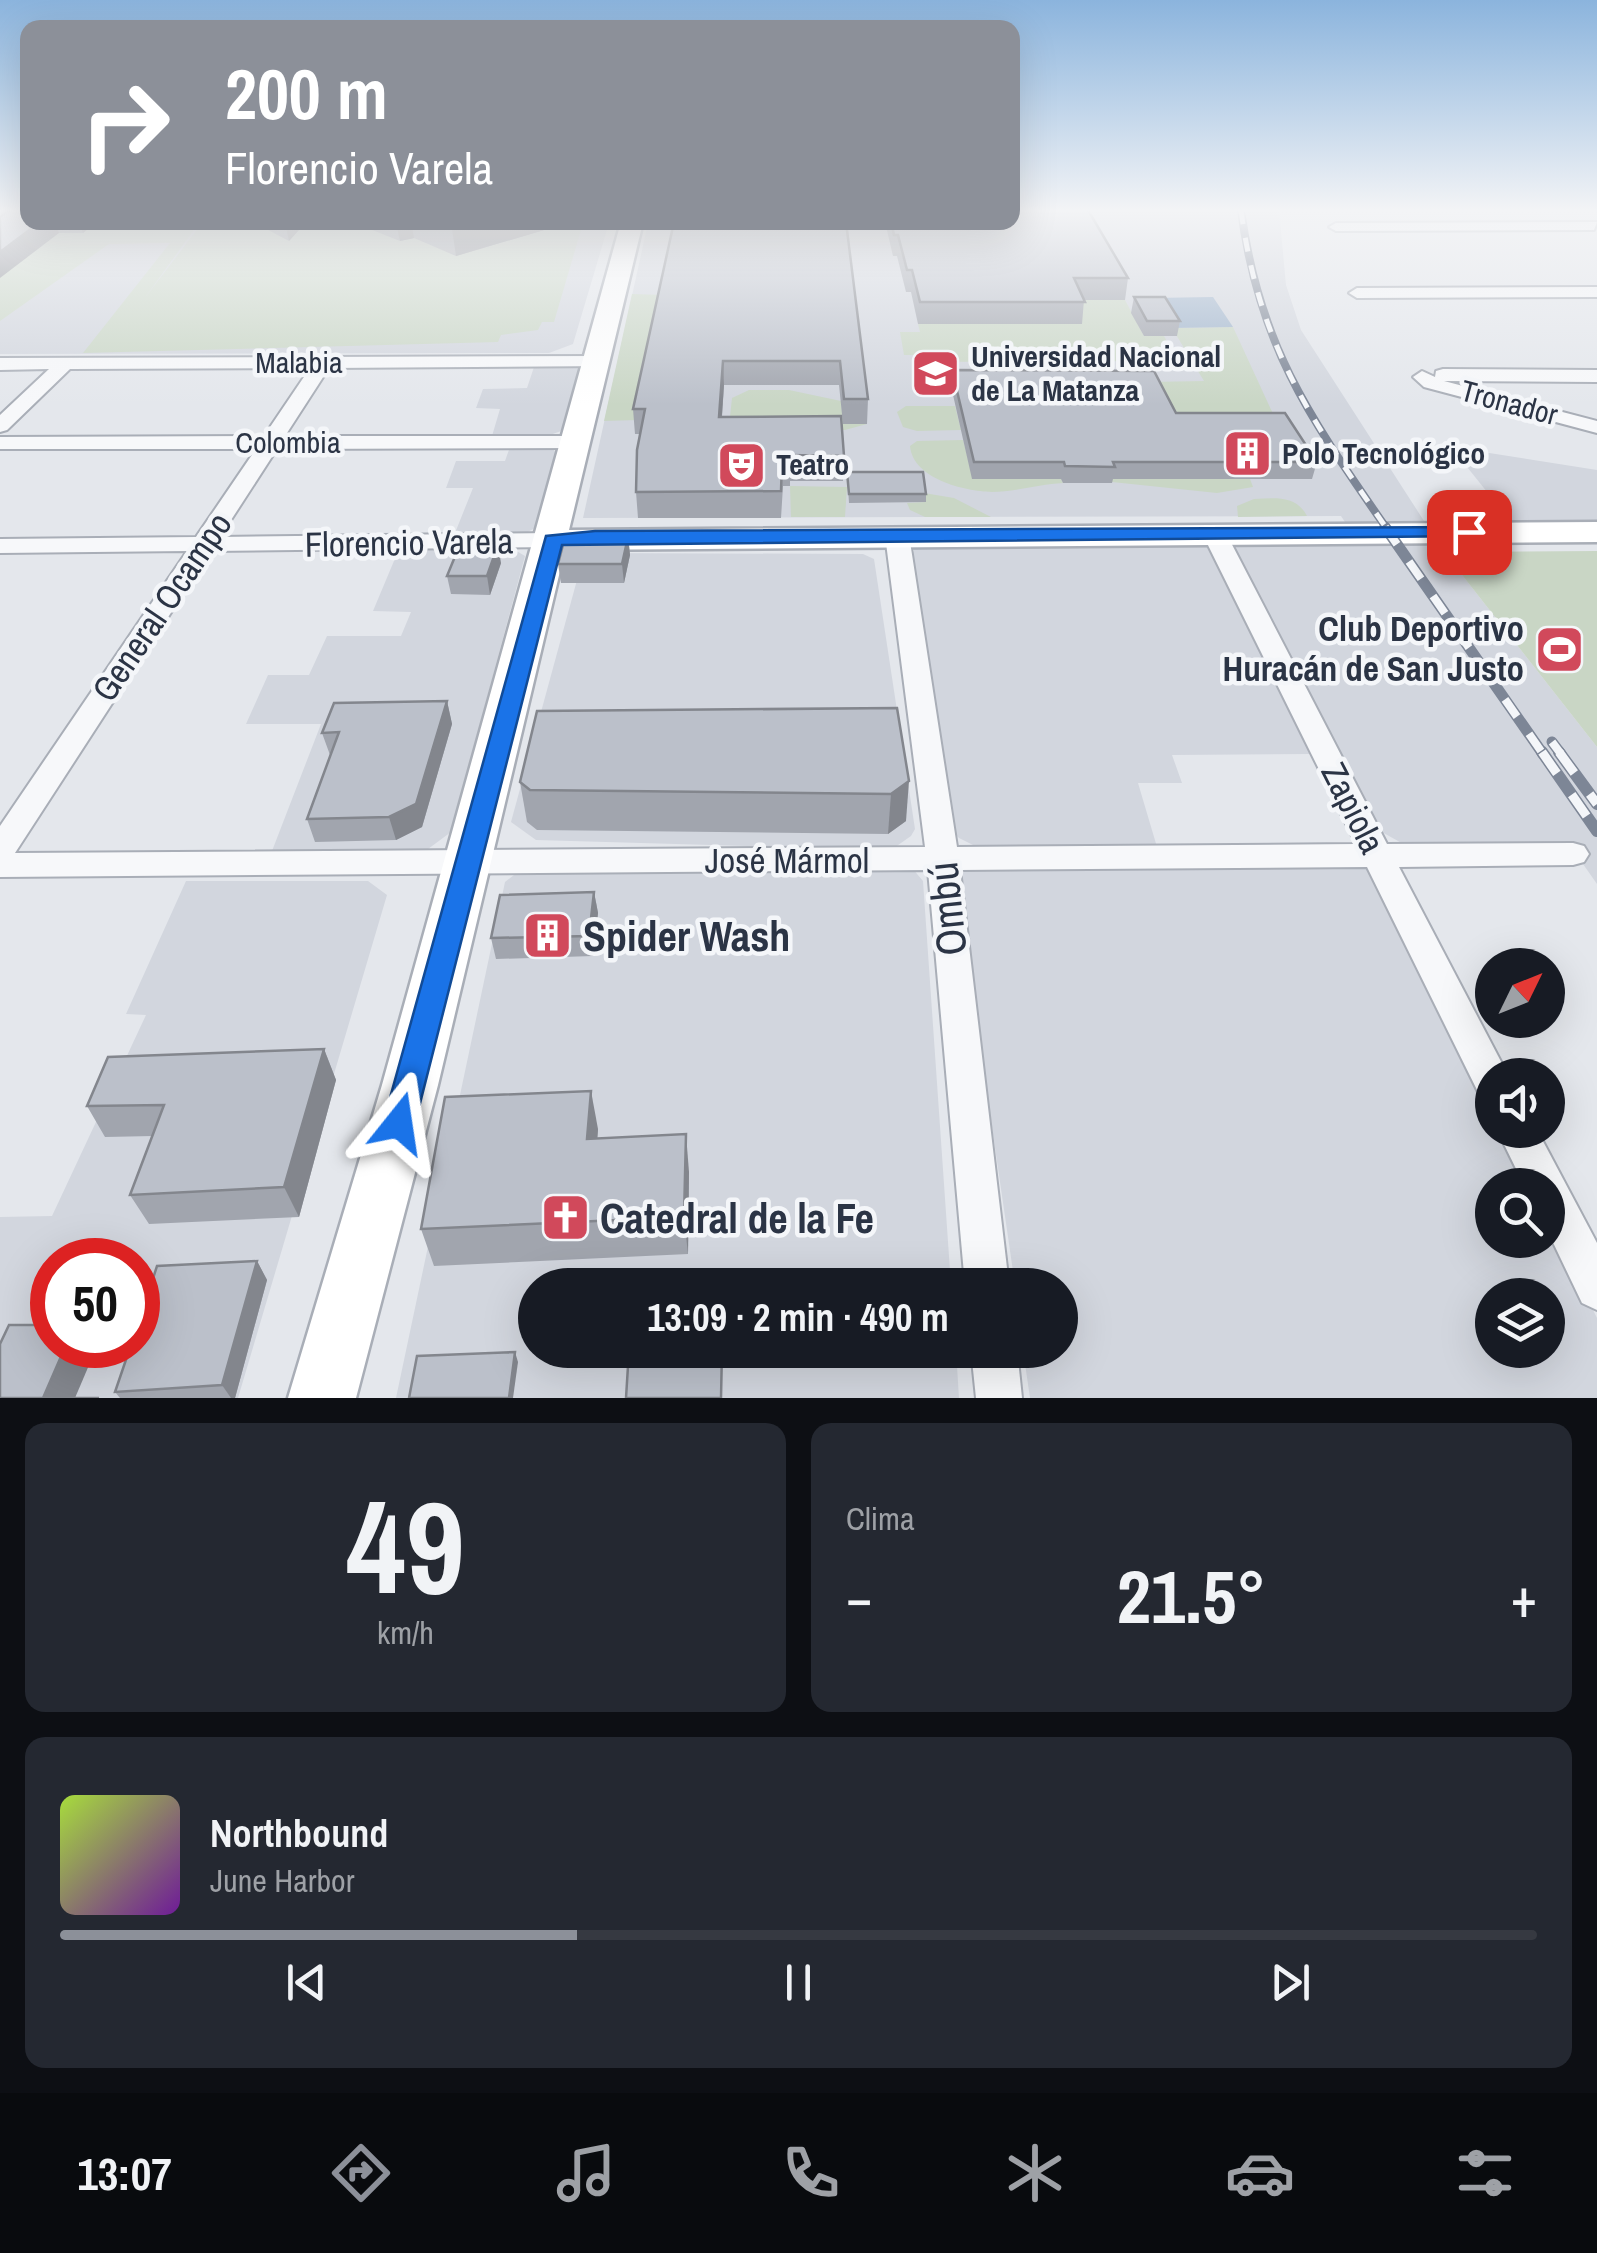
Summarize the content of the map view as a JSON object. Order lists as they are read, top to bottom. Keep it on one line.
{"streets":{"main road":["Florencio Varela"],"street":["Malabia","Tronador","Colombia","General Ocampo","Zapiola","José Mármol","Ombú"]},"crossings":[["Malabia","General Ocampo"],["Colombia","General Ocampo"],["Florencio Varela","General Ocampo"],["Florencio Varela","Zapiola"],["Florencio Varela","Ombú"],["Zapiola","José Mármol"],["José Mármol","Ombú"]],"places":{"school or university":["Universidad Nacional de La Matanza"],"building":["Polo Tecnológico","Spider Wash"],"theatre":["Teatro"],"sports":["Club Deportivo Huracán de San Justo"],"church":["Catedral de la Fe"]},"north":"top right","page":{"turn":["200 m","Florencio Varela"],"limit":"50","trip":"13:09 · 2 min · 490 m","tile":[["49","km/h"],"Clima"],"heat":["−","21.5°","+"],"song":["Northbound","June Harbor"],"tabs":"13:07"}}
